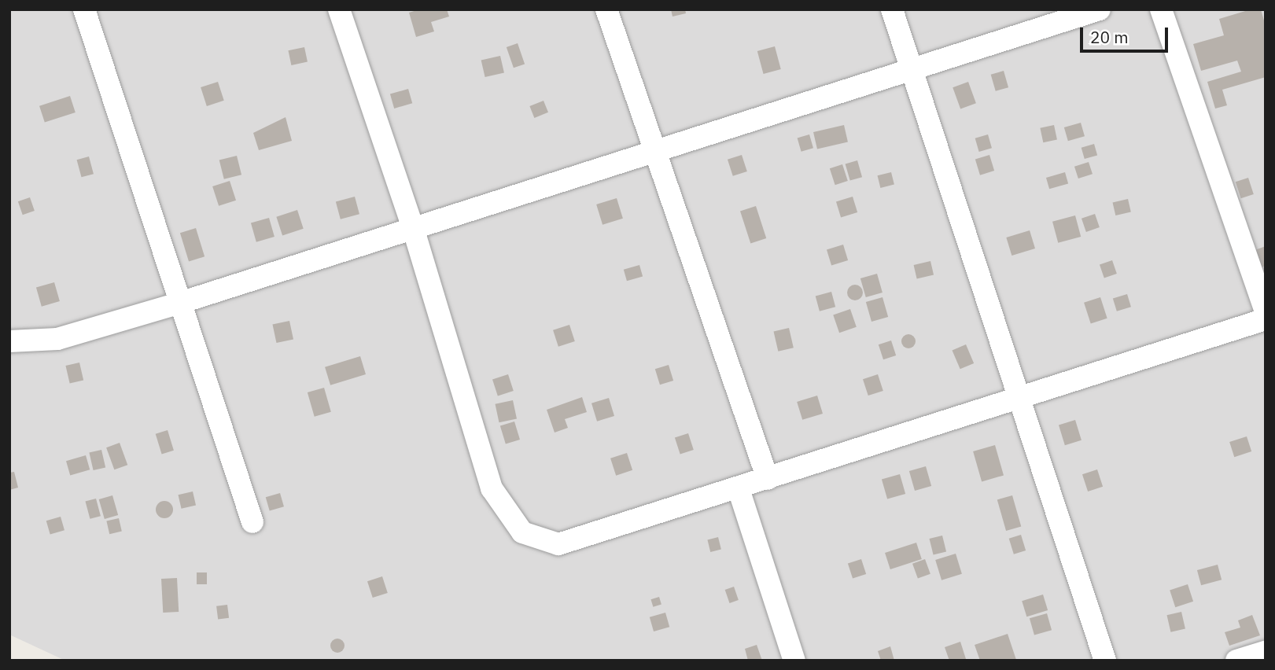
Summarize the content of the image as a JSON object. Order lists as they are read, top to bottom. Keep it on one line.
{"scale_bar":"20 m"}
